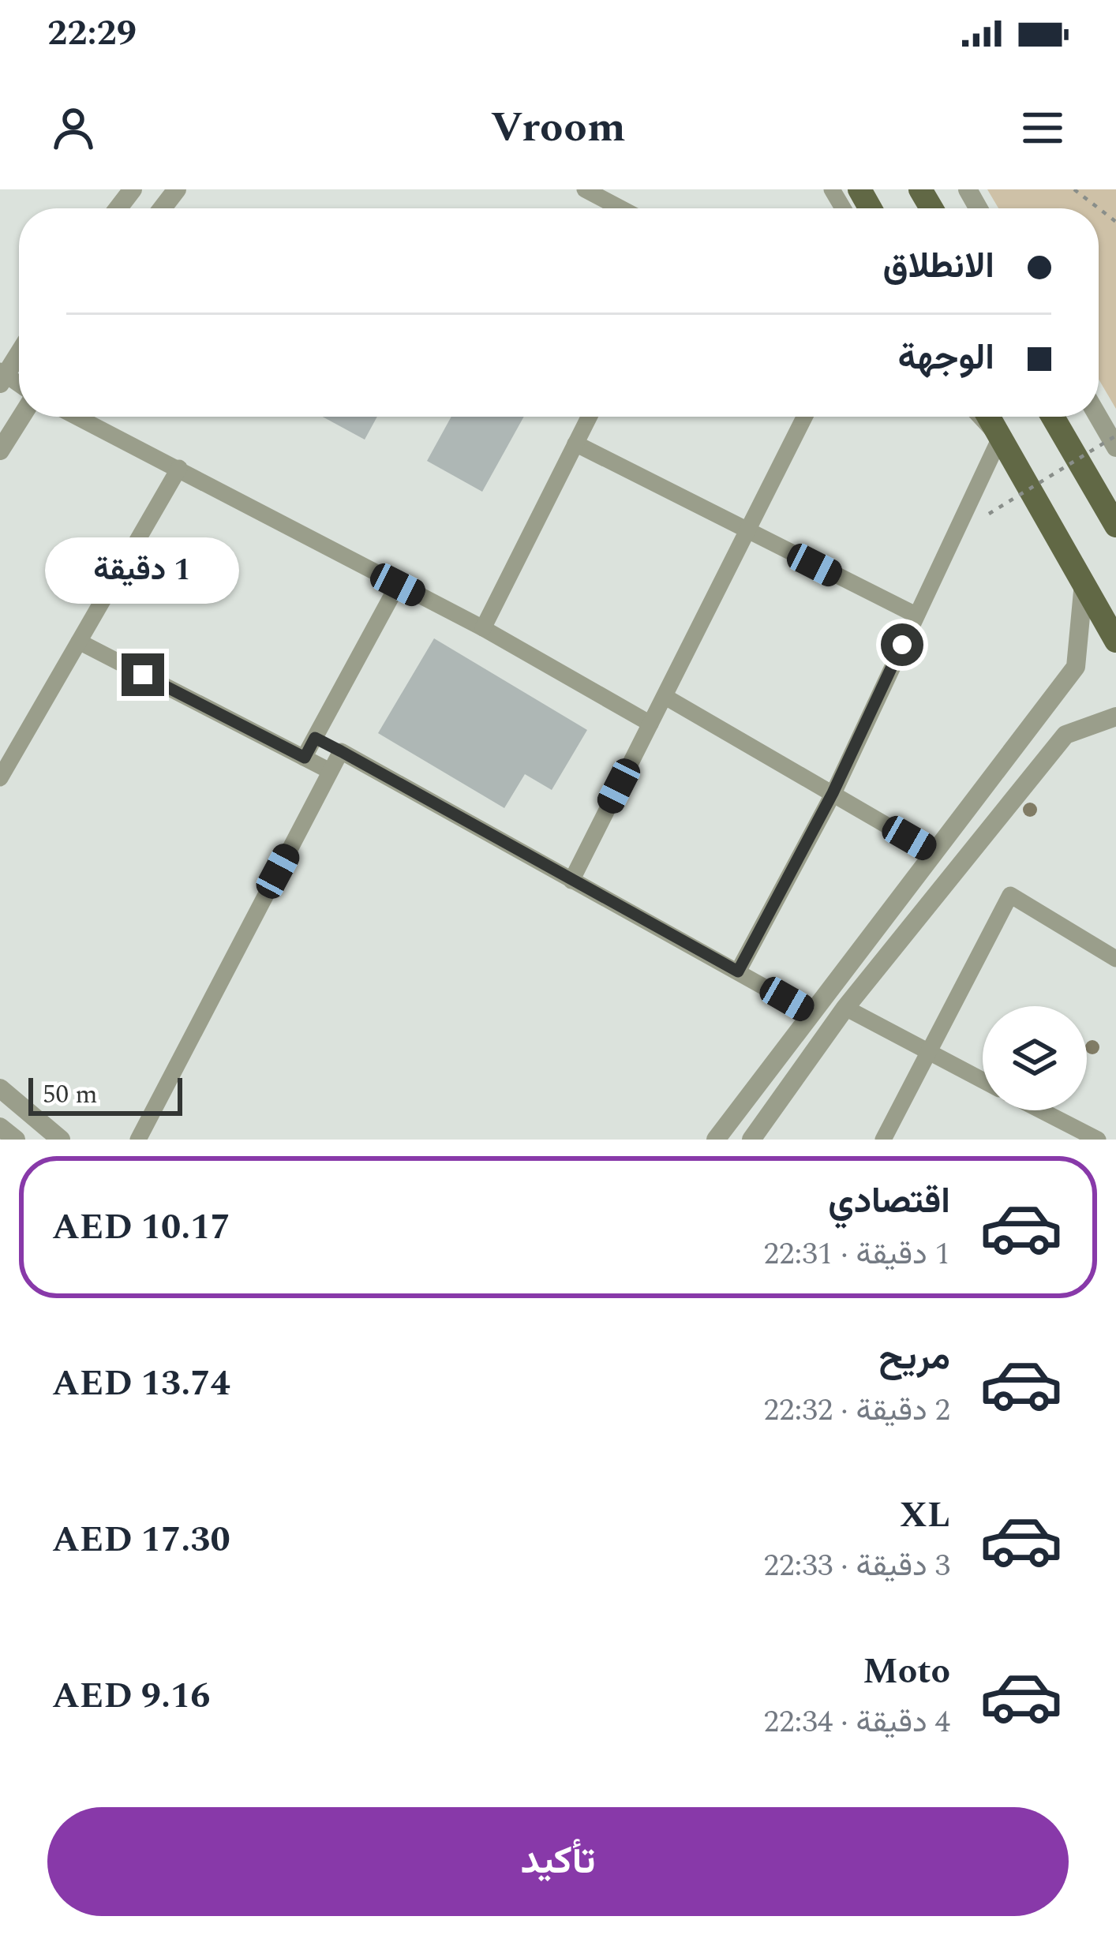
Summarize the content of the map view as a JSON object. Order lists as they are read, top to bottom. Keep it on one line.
{"scale_bar":"50 m","page":{"status":"22:29","header":"Vroom","banner":["الانطلاق","الوجهة"],"bubble":"1 دقيقة","scale":"50 m","list":[{"name":"اقتصادي","note":"1 دقيقة · 22:31","value":"AED 10.17"},{"name":"مريح","note":"2 دقيقة · 22:32","value":"AED 13.74"},{"name":"XL","note":"3 دقيقة · 22:33","value":"AED 17.30"},{"name":"Moto","note":"4 دقيقة · 22:34","value":"AED 9.16"}],"buttons":"تأكيد"}}
